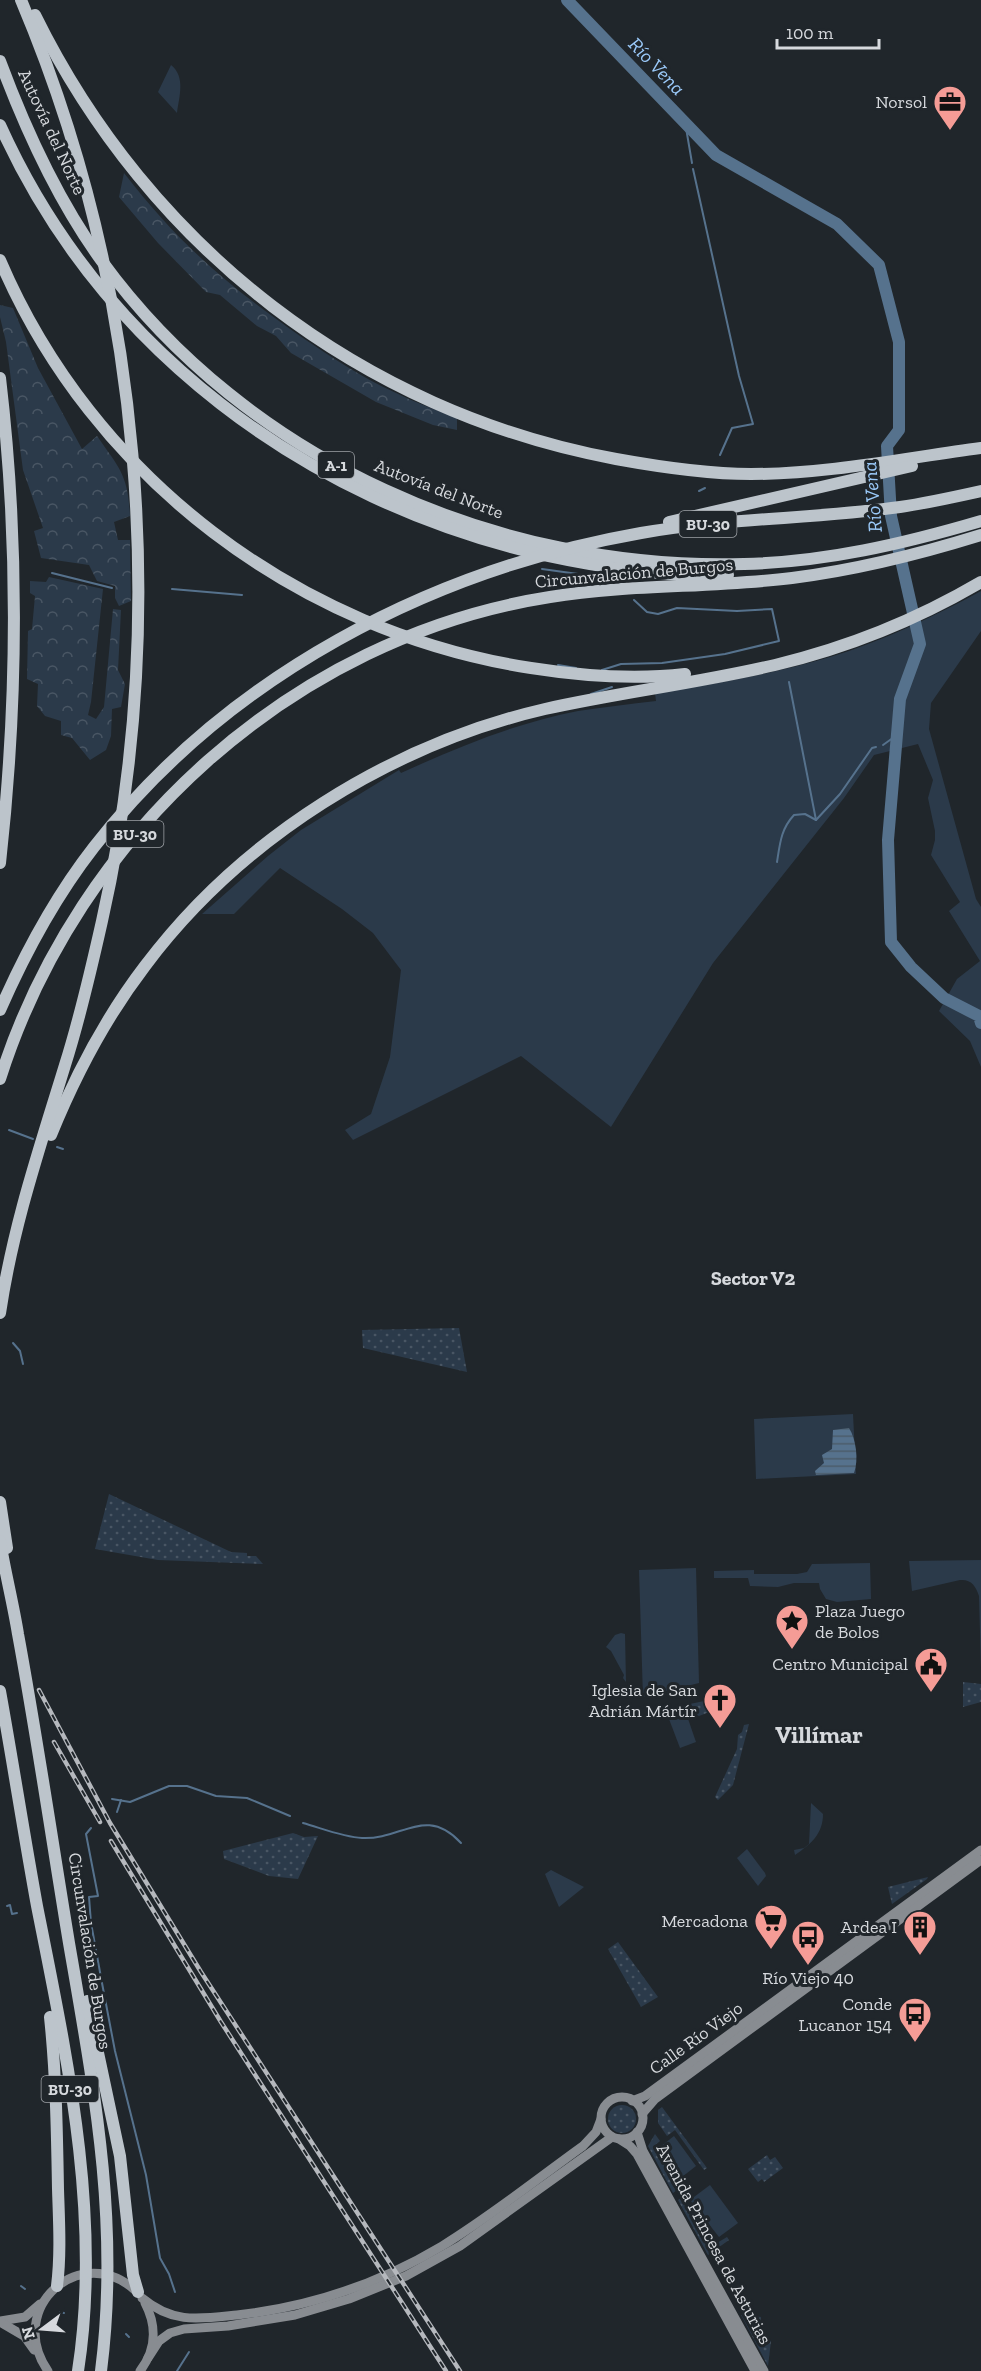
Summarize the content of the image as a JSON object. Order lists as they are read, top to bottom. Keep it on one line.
{"streets":{"highway":["Autovía del Norte","A-1","BU-30","Circunvalación de Burgos"],"main road":["Calle Río Viejo","Avenida Princesa de Asturias"]},"crossings":[["Autovía del Norte","Circunvalación de Burgos"],["Calle Río Viejo","Avenida Princesa de Asturias"]],"districts":["Sector V2","Villímar"],"water":["Río Vena"],"places":{"office":["Norsol"],"place":["Plaza Juego de Bolos"],"public building":["Centro Municipal"],"church":["Iglesia de San Adrián Mártír"],"supermarket":["Mercadona"],"building":["Ardea I"],"bus stop":["Río Viejo 40","Conde Lucanor 154"]},"scale_bar":"100 m","north":"left"}
